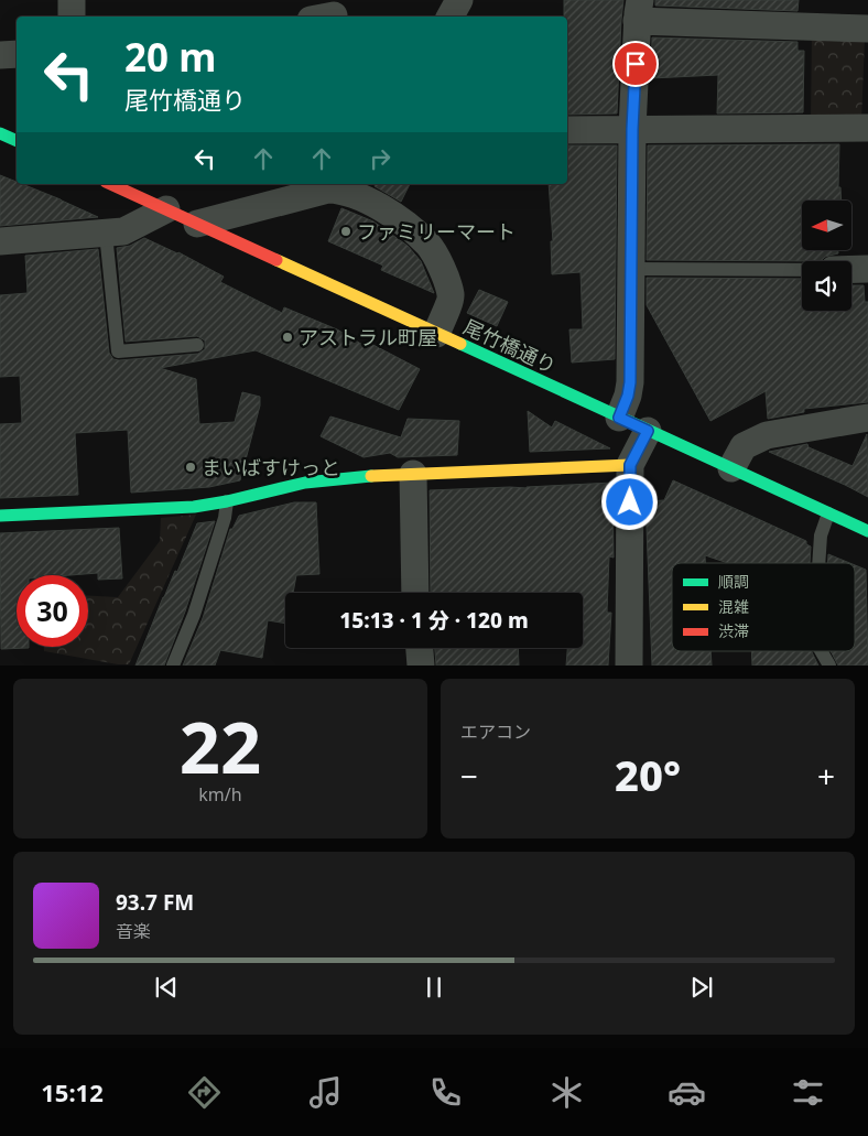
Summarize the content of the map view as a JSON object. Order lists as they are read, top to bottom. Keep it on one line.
{"streets":{"main road":["尾竹橋通り"]},"places":["ファミリーマート","アストラル町屋","まいばすけっと"],"legend":["順調","混雑","渋滞"],"north":"left","page":{"turn":["20 m","尾竹橋通り"],"limit":"30","trip":"15:13 · 1 分 · 120 m","tile":[["22","km/h"],"エアコン"],"heat":["−","20°","+"],"song":["93.7 FM","音楽"],"tabs":"15:12"}}
